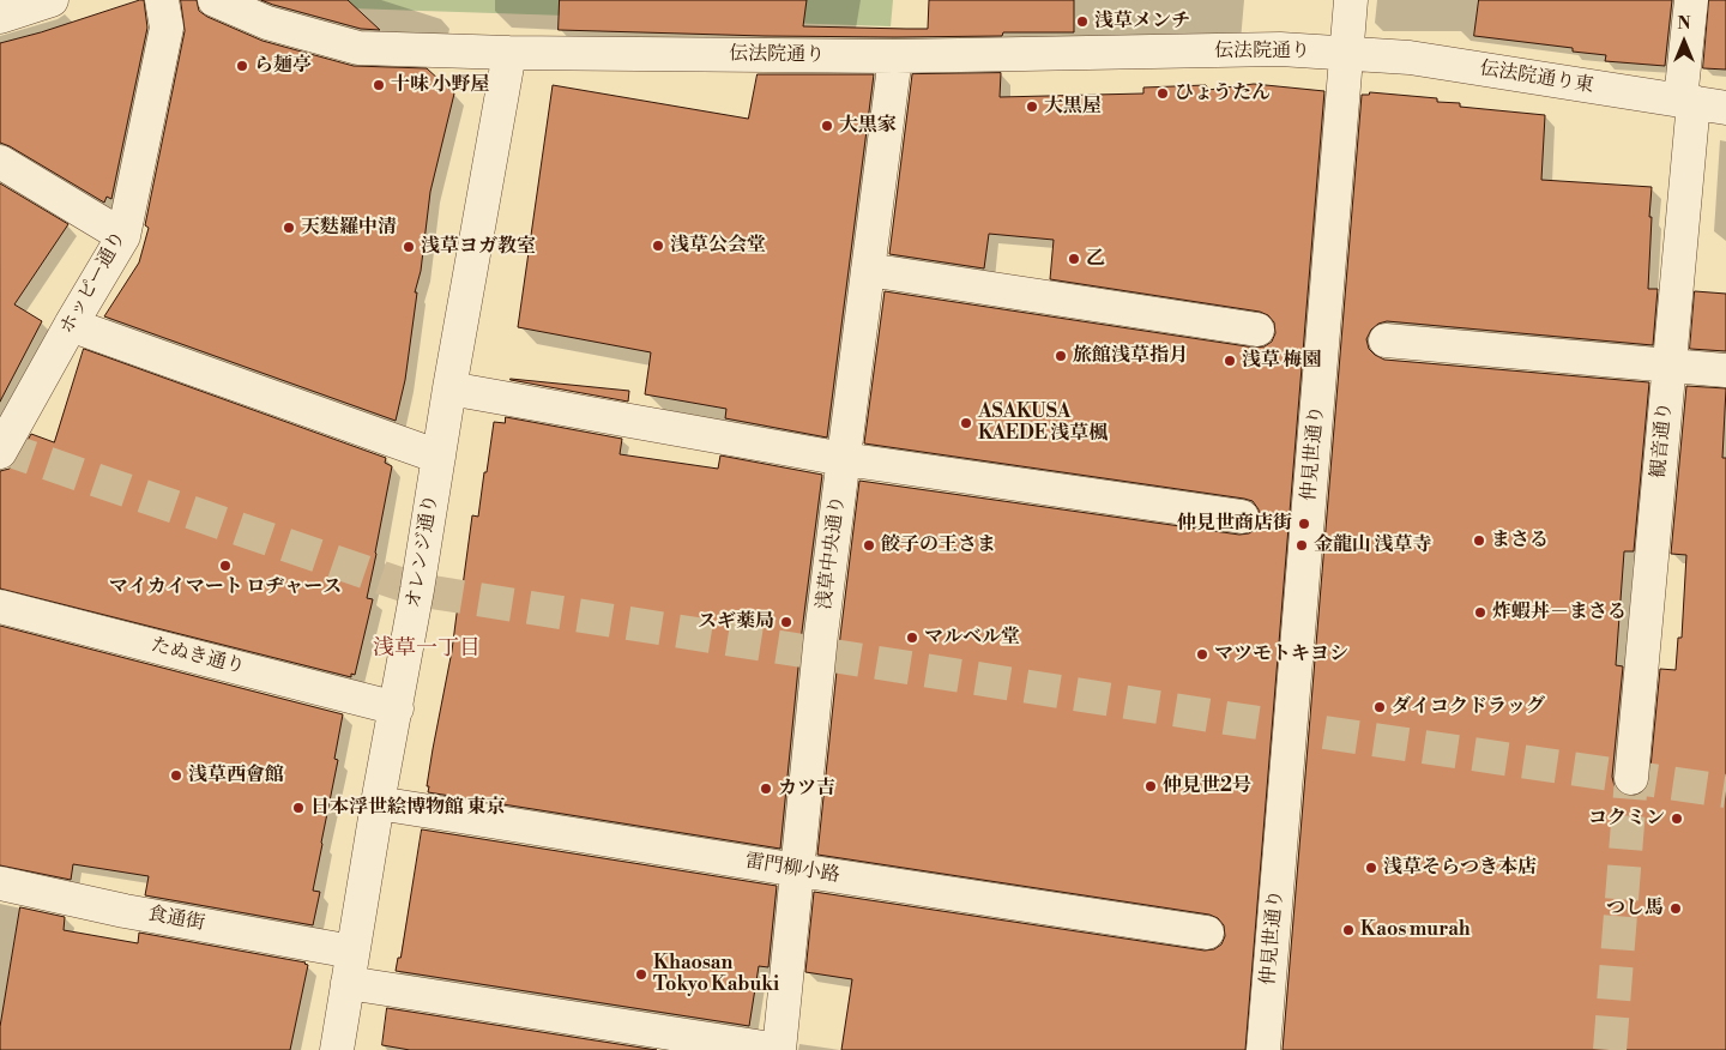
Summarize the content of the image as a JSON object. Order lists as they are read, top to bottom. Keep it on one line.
{"streets":{"street":["伝法院通り","伝法院通り東","ホッピー通り","観音通り","仲見世通り","オレンジ通り","浅草中央通り","たぬき通り","雷門柳小路","食通街"]},"crossings":[["伝法院通り","伝法院通り東"],["伝法院通り","仲見世通り"],["伝法院通り","オレンジ通り"],["伝法院通り","浅草中央通り"],["伝法院通り東","観音通り"],["伝法院通り東","仲見世通り"],["オレンジ通り","たぬき通り"],["オレンジ通り","雷門柳小路"],["オレンジ通り","食通街"],["浅草中央通り","雷門柳小路"],["浅草中央通り","食通街"]],"districts":["浅草一丁目"],"places":["浅草メンチ","ら麺亭","十味 小野屋","ひょうたん","大黒屋","大黒家","天麩羅中清","浅草公会堂","浅草ヨガ教室","乙","旅館浅草指月","浅草 梅園","ASAKUSA KAEDE 浅草楓","仲見世商店街","まさる","餃子の王さま","金龍山 浅草寺","マイカイマート ロヂャース","炸蝦丼－まさる","スギ薬局","マルベル堂","マツモトキヨシ","ダイコクドラッグ","浅草西會館","仲見世2号","カツ吉","日本浮世絵博物館 東京","コクミン","浅草そらつき本店","つし馬","Kaos murah","Khaosan Tokyo Kabuki"],"north":"top"}
